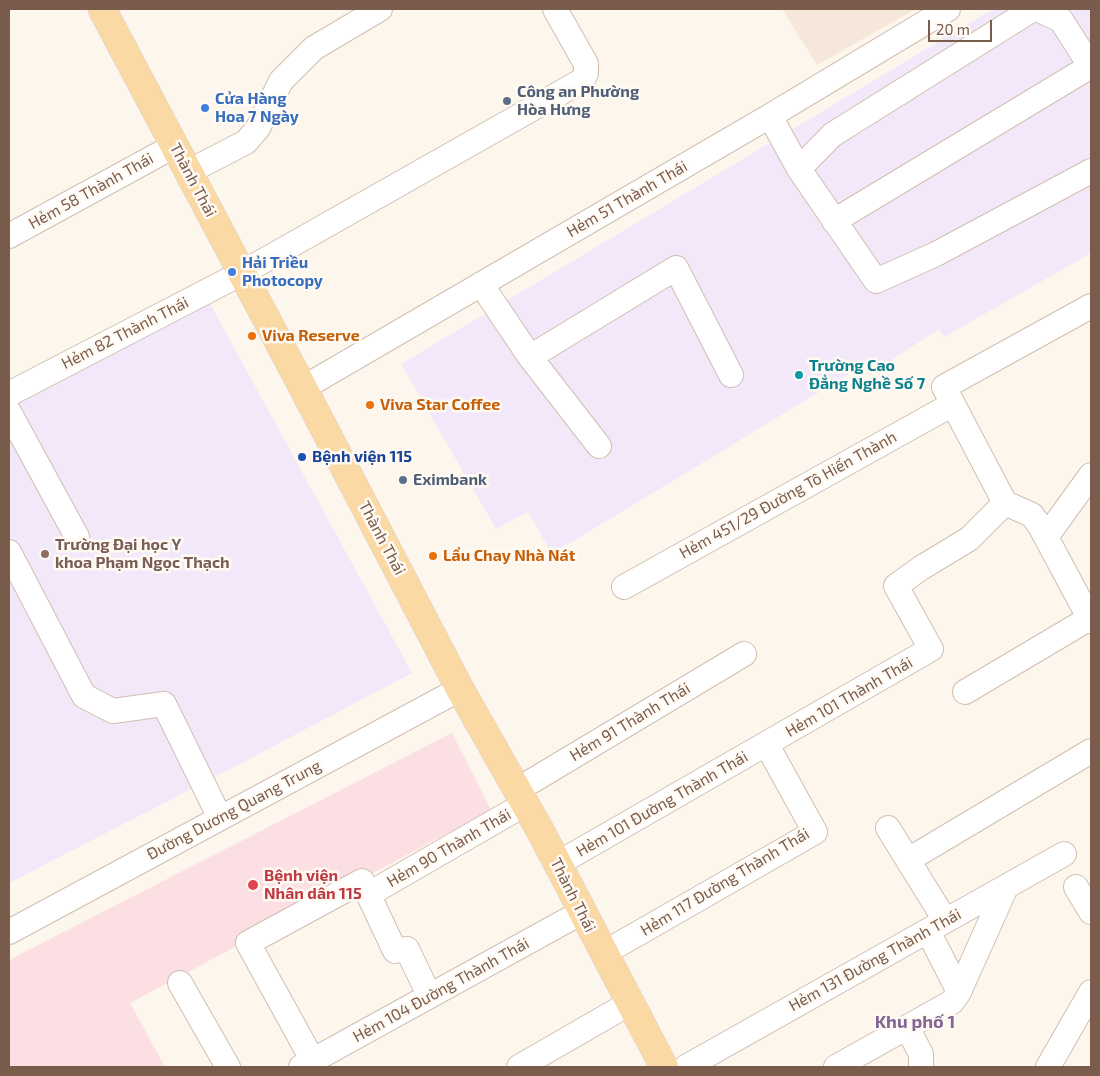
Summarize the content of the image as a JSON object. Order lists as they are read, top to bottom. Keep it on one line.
{"streets":{"main road":["Thành Thái"],"street":["Hẻm 58 Thành Thái","Hẻm 51 Thành Thái","Hẻm 82 Thành Thái","Hẻm 451/29 Đường Tô Hiến Thành","Hẻm 101 Thành Thái","Hẻm 91 Thành Thái","Hẻm 101 Đường Thành Thái","Đường Dương Quang Trung","Hẻm 90 Thành Thái","Hẻm 117 Đường Thành Thái","Hẻm 131 Đường Thành Thái","Hẻm 104 Đường Thành Thái"]},"crossings":[["Thành Thái","Hẻm 58 Thành Thái"],["Thành Thái","Hẻm 51 Thành Thái"],["Thành Thái","Hẻm 82 Thành Thái"],["Thành Thái","Hẻm 91 Thành Thái"],["Thành Thái","Hẻm 101 Đường Thành Thái"],["Thành Thái","Đường Dương Quang Trung"],["Thành Thái","Hẻm 90 Thành Thái"],["Thành Thái","Hẻm 117 Đường Thành Thái"],["Thành Thái","Hẻm 104 Đường Thành Thái"],["Hẻm 101 Thành Thái","Hẻm 101 Đường Thành Thái"],["Hẻm 101 Thành Thái","Hẻm 117 Đường Thành Thái"],["Hẻm 91 Thành Thái","Hẻm 90 Thành Thái"],["Hẻm 101 Đường Thành Thái","Hẻm 117 Đường Thành Thái"],["Hẻm 90 Thành Thái","Hẻm 104 Đường Thành Thái"]],"districts":["Khu phố 1"],"places":["Công an Phường Hòa Hưng","Cửa Hàng Hoa 7 Ngày","Hải Triều Photocopy","Viva Reserve","Trường Cao Đẳng Nghề Số 7","Viva Star Coffee","Bệnh viện 115","Eximbank","Trường Đại học Y khoa Phạm Ngọc Thạch","Lẩu Chay Nhà Nát","Bệnh viện Nhân dân 115"],"scale_bar":"20 m"}
